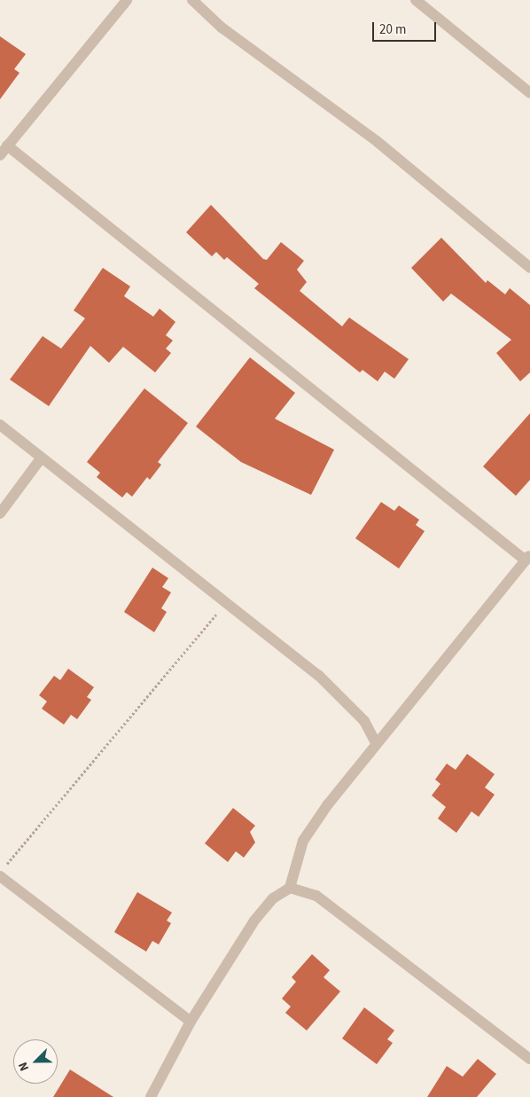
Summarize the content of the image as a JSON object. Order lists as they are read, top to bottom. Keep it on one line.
{"scale_bar":"20 m","north":"bottom left"}
